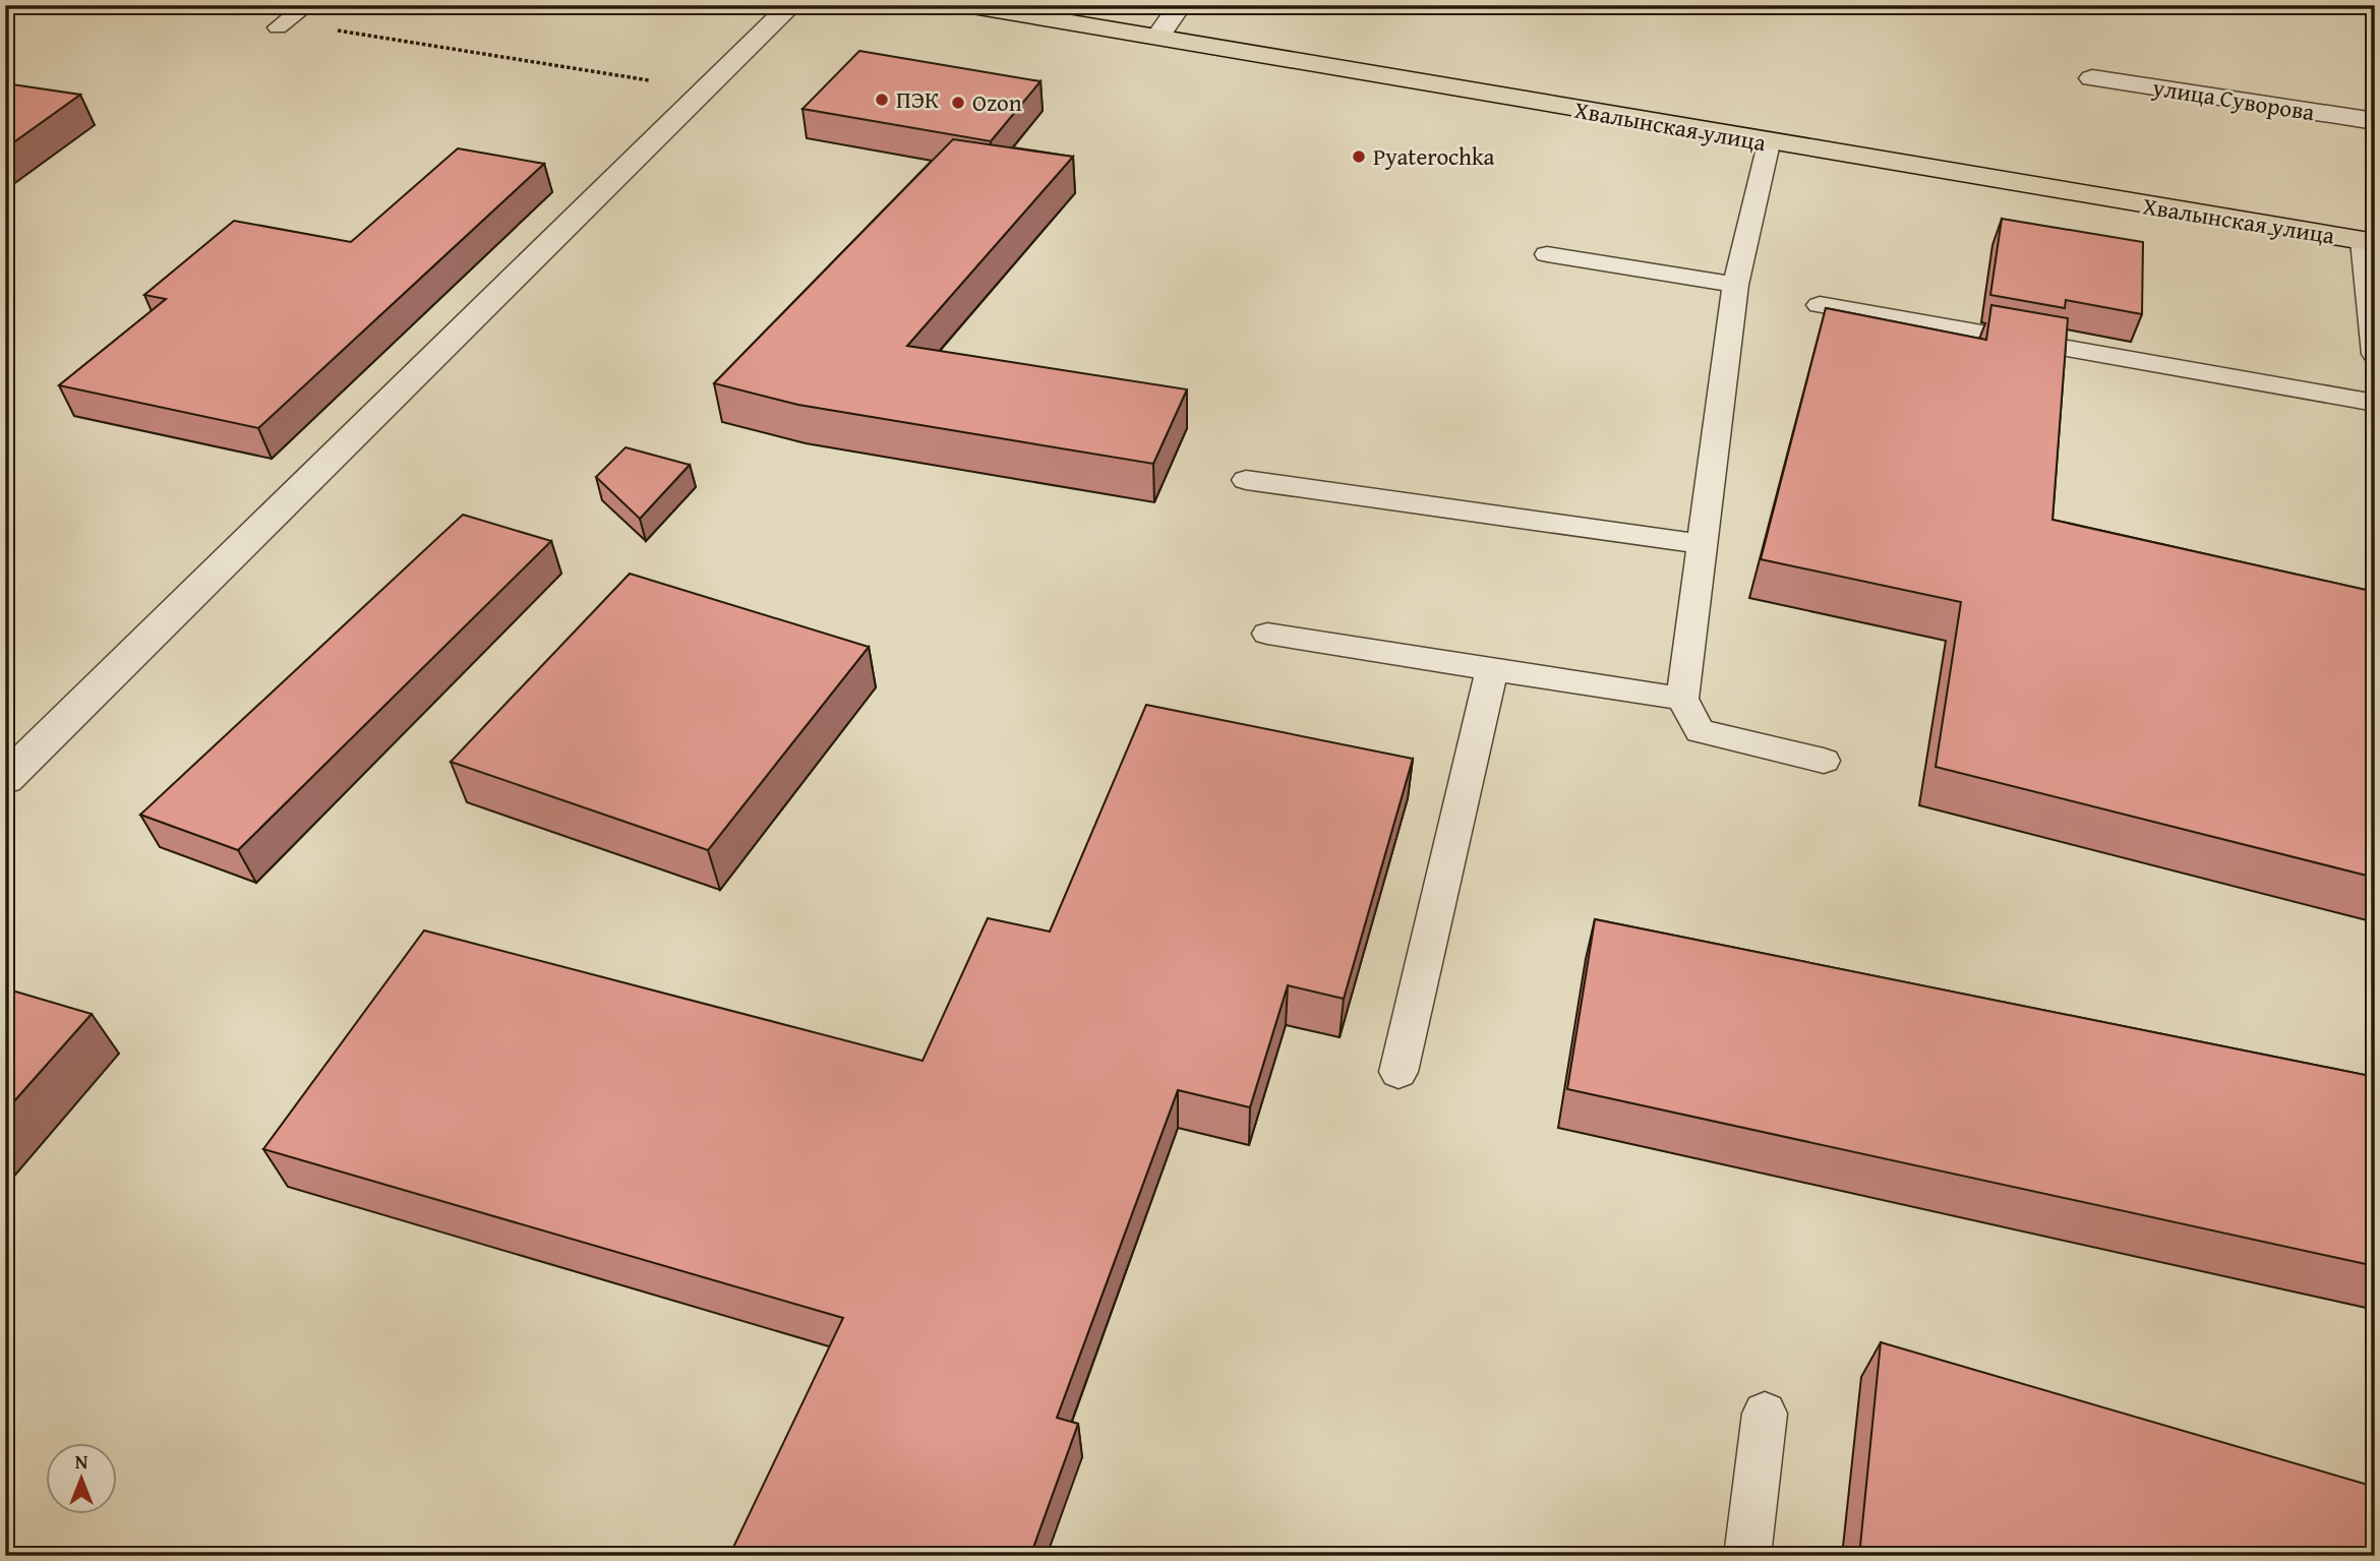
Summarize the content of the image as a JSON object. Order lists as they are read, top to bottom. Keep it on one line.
{"streets":{"main road":["Хвалынская улица"],"street":["улица Суворова"]},"places":["ПЭК","Ozon","Pyaterochka"],"north":"top"}
